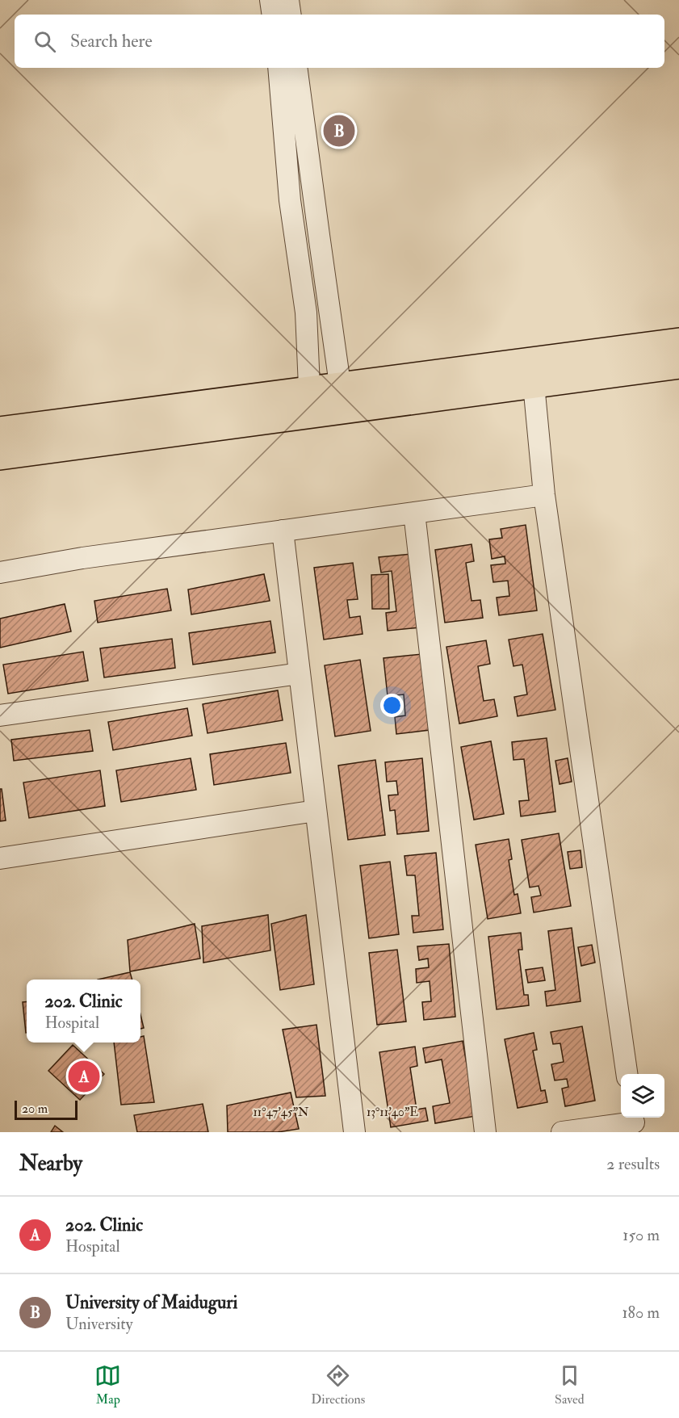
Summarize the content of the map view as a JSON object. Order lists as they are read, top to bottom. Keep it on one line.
{"scale_bar":"20 m","page":{"search":"Search here","pins":["B","A"],"popup":["202. Clinic","Hospital"],"scale":"20 m","heading":["Nearby","2 results"],"list":[{"mark":"A","name":"202. Clinic","note":"Hospital","value":"150 m"},{"mark":"B","name":"University of Maiduguri","note":"University","value":"180 m"}],"nav":["Map","Directions","Saved"]},"coordinates":["11°47'45\"N","13°11'40\"E"]}
